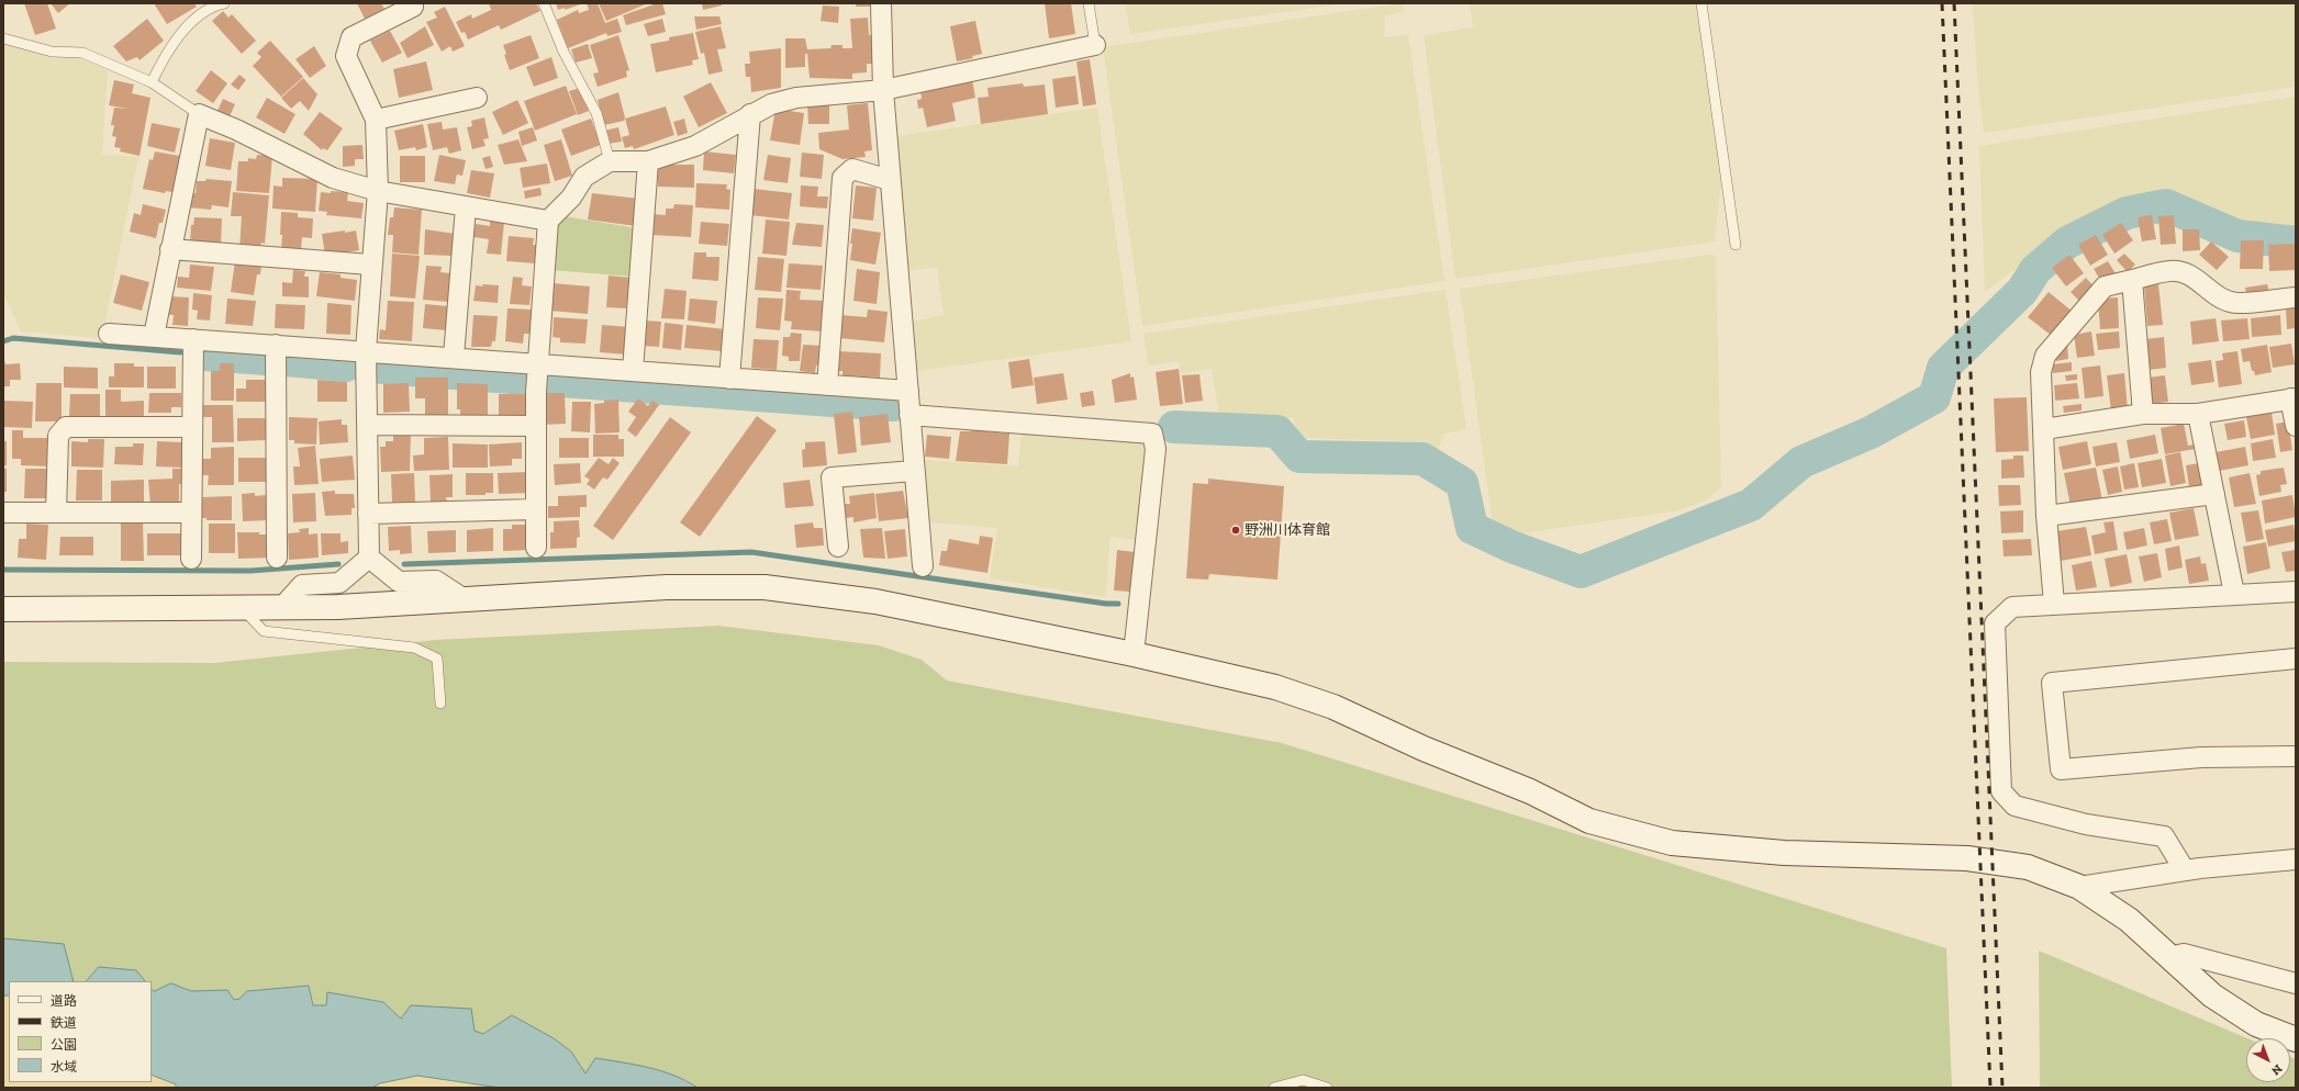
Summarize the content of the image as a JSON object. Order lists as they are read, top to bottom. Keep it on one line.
{"places":["野洲川体育館"],"legend":["道路","鉄道","公園","水域"],"north":"bottom right"}
